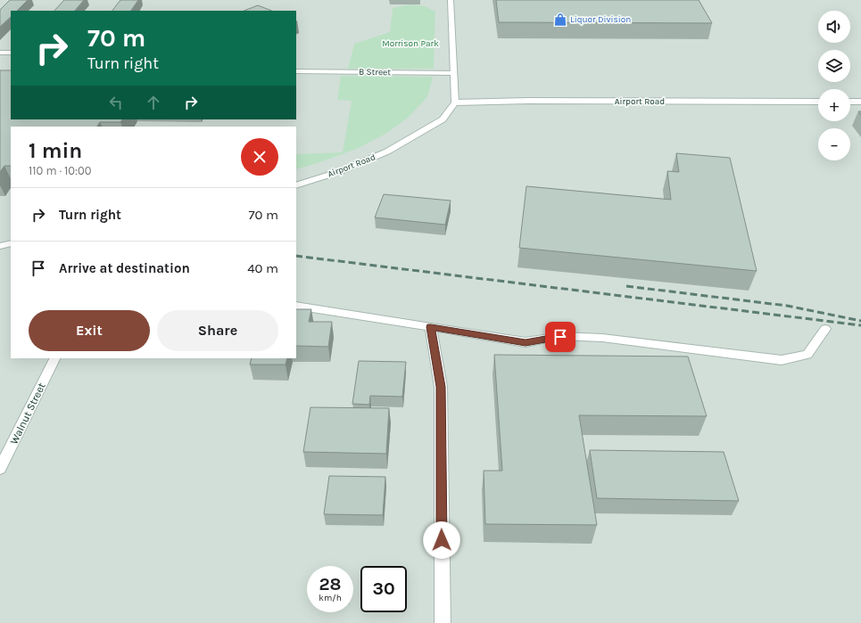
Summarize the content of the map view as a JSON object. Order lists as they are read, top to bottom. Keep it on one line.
{"streets":{"street":["B Street","Airport Road","Walnut Street"]},"parks":["Morrison Park"],"places":{"shop":["Liquor Division"]},"page":{"map_buttons":["+","−"],"turn":["70 m","Turn right"],"heading":["1 min","110 m · 10:00"],"list":[{"name":"Turn right","value":"70 m"},{"name":"Arrive at destination","value":"40 m"}],"buttons":["Exit","Share"],"speed":"28 km/h","limit":"30"}}
